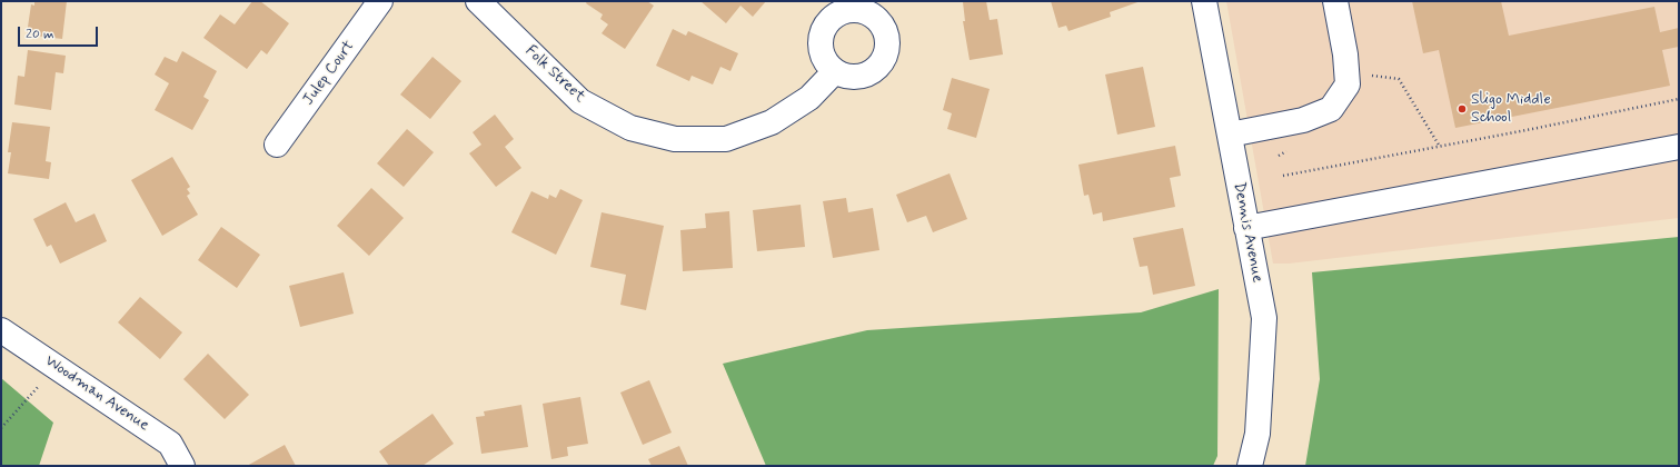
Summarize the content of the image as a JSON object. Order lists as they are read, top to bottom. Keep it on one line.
{"streets":{"street":["Julep Court","Folk Street","Dennis Avenue","Woodman Avenue"]},"places":["Sligo Middle School"],"scale_bar":"20 m"}
